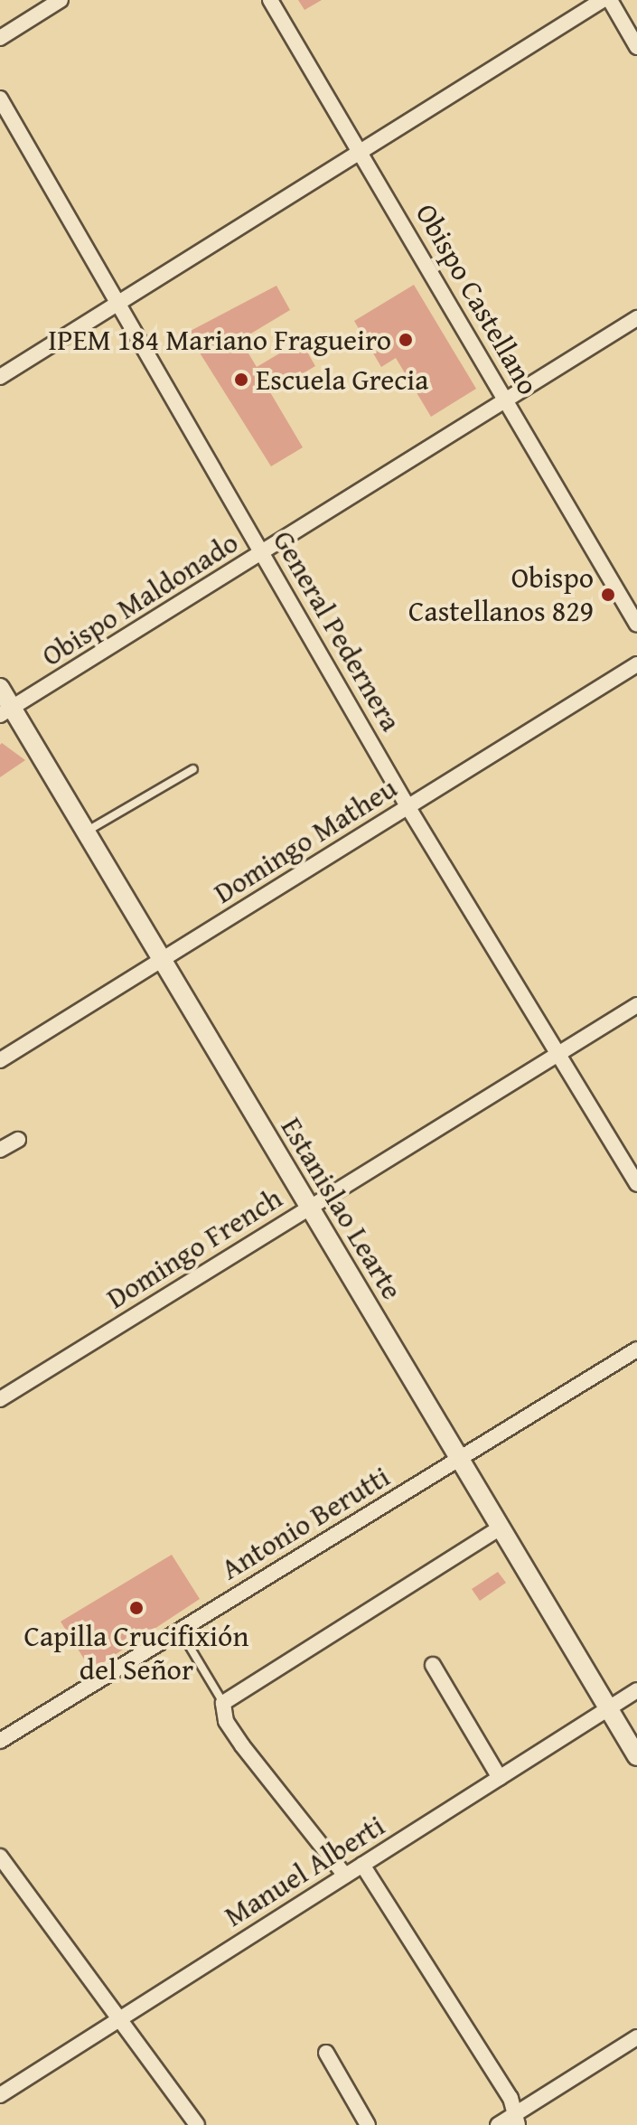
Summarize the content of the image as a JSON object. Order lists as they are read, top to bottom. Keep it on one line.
{"streets":{"street":["Obispo Castellano","Obispo Maldonado","General Pedernera","Domingo Matheu","Estanislao Learte","Domingo French","Antonio Berutti","Manuel Alberti"]},"crossings":[["Obispo Castellano","Obispo Maldonado"],["Obispo Maldonado","General Pedernera"],["Obispo Maldonado","Estanislao Learte"],["General Pedernera","Domingo Matheu"],["General Pedernera","Domingo French"],["Domingo Matheu","Estanislao Learte"],["Estanislao Learte","Domingo French"],["Estanislao Learte","Antonio Berutti"],["Estanislao Learte","Manuel Alberti"]],"places":["IPEM 184 Mariano Fragueiro","Escuela Grecia","Obispo Castellanos 829","Capilla Crucifixión del Señor"]}
